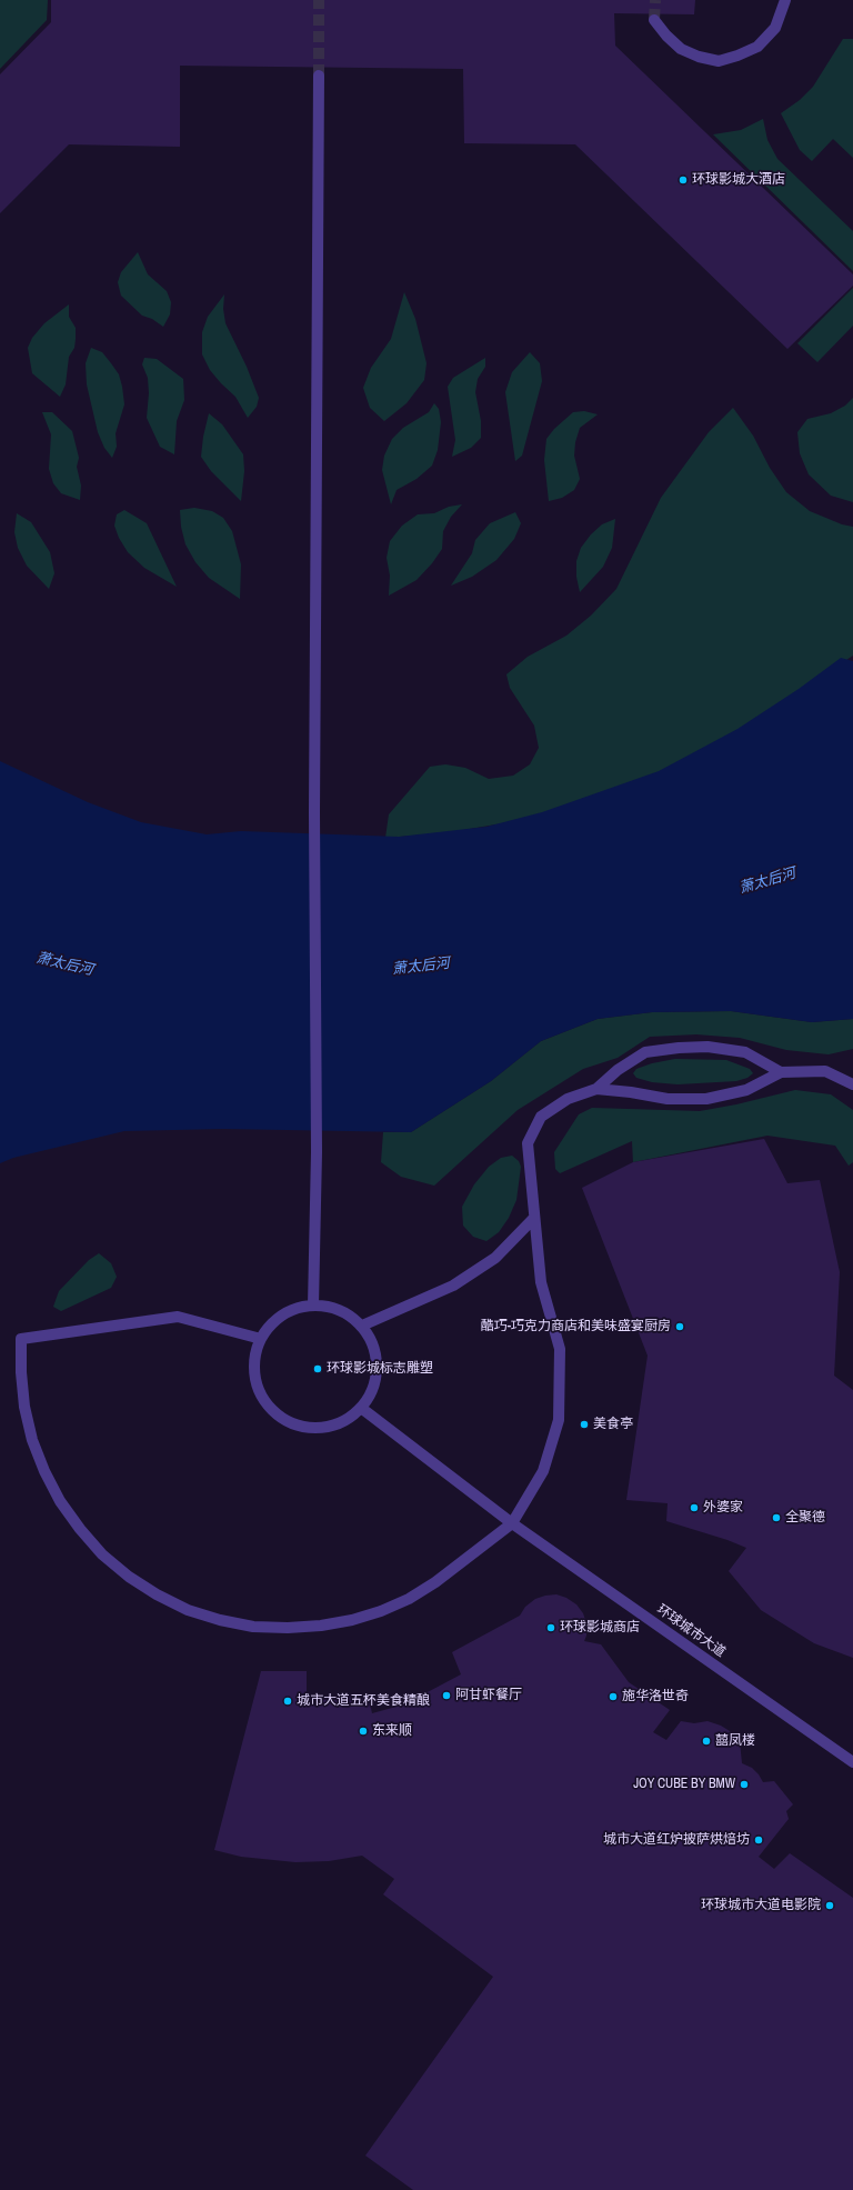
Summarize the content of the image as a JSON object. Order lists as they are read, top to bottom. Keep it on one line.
{"streets":{"street":["环球城市大道"]},"water":["萧太后河"],"places":["环球影城大酒店","酷巧-巧克力商店和美味盛宴厨房","环球影城标志雕塑","美食亭","外婆家","全聚德","环球影城商店","阿甘虾餐厅","施华洛世奇","城市大道五杯美食精酿","东来顺","囍凤楼","JOY CUBE BY BMW","城市大道红炉披萨烘焙坊","环球城市大道电影院"]}
